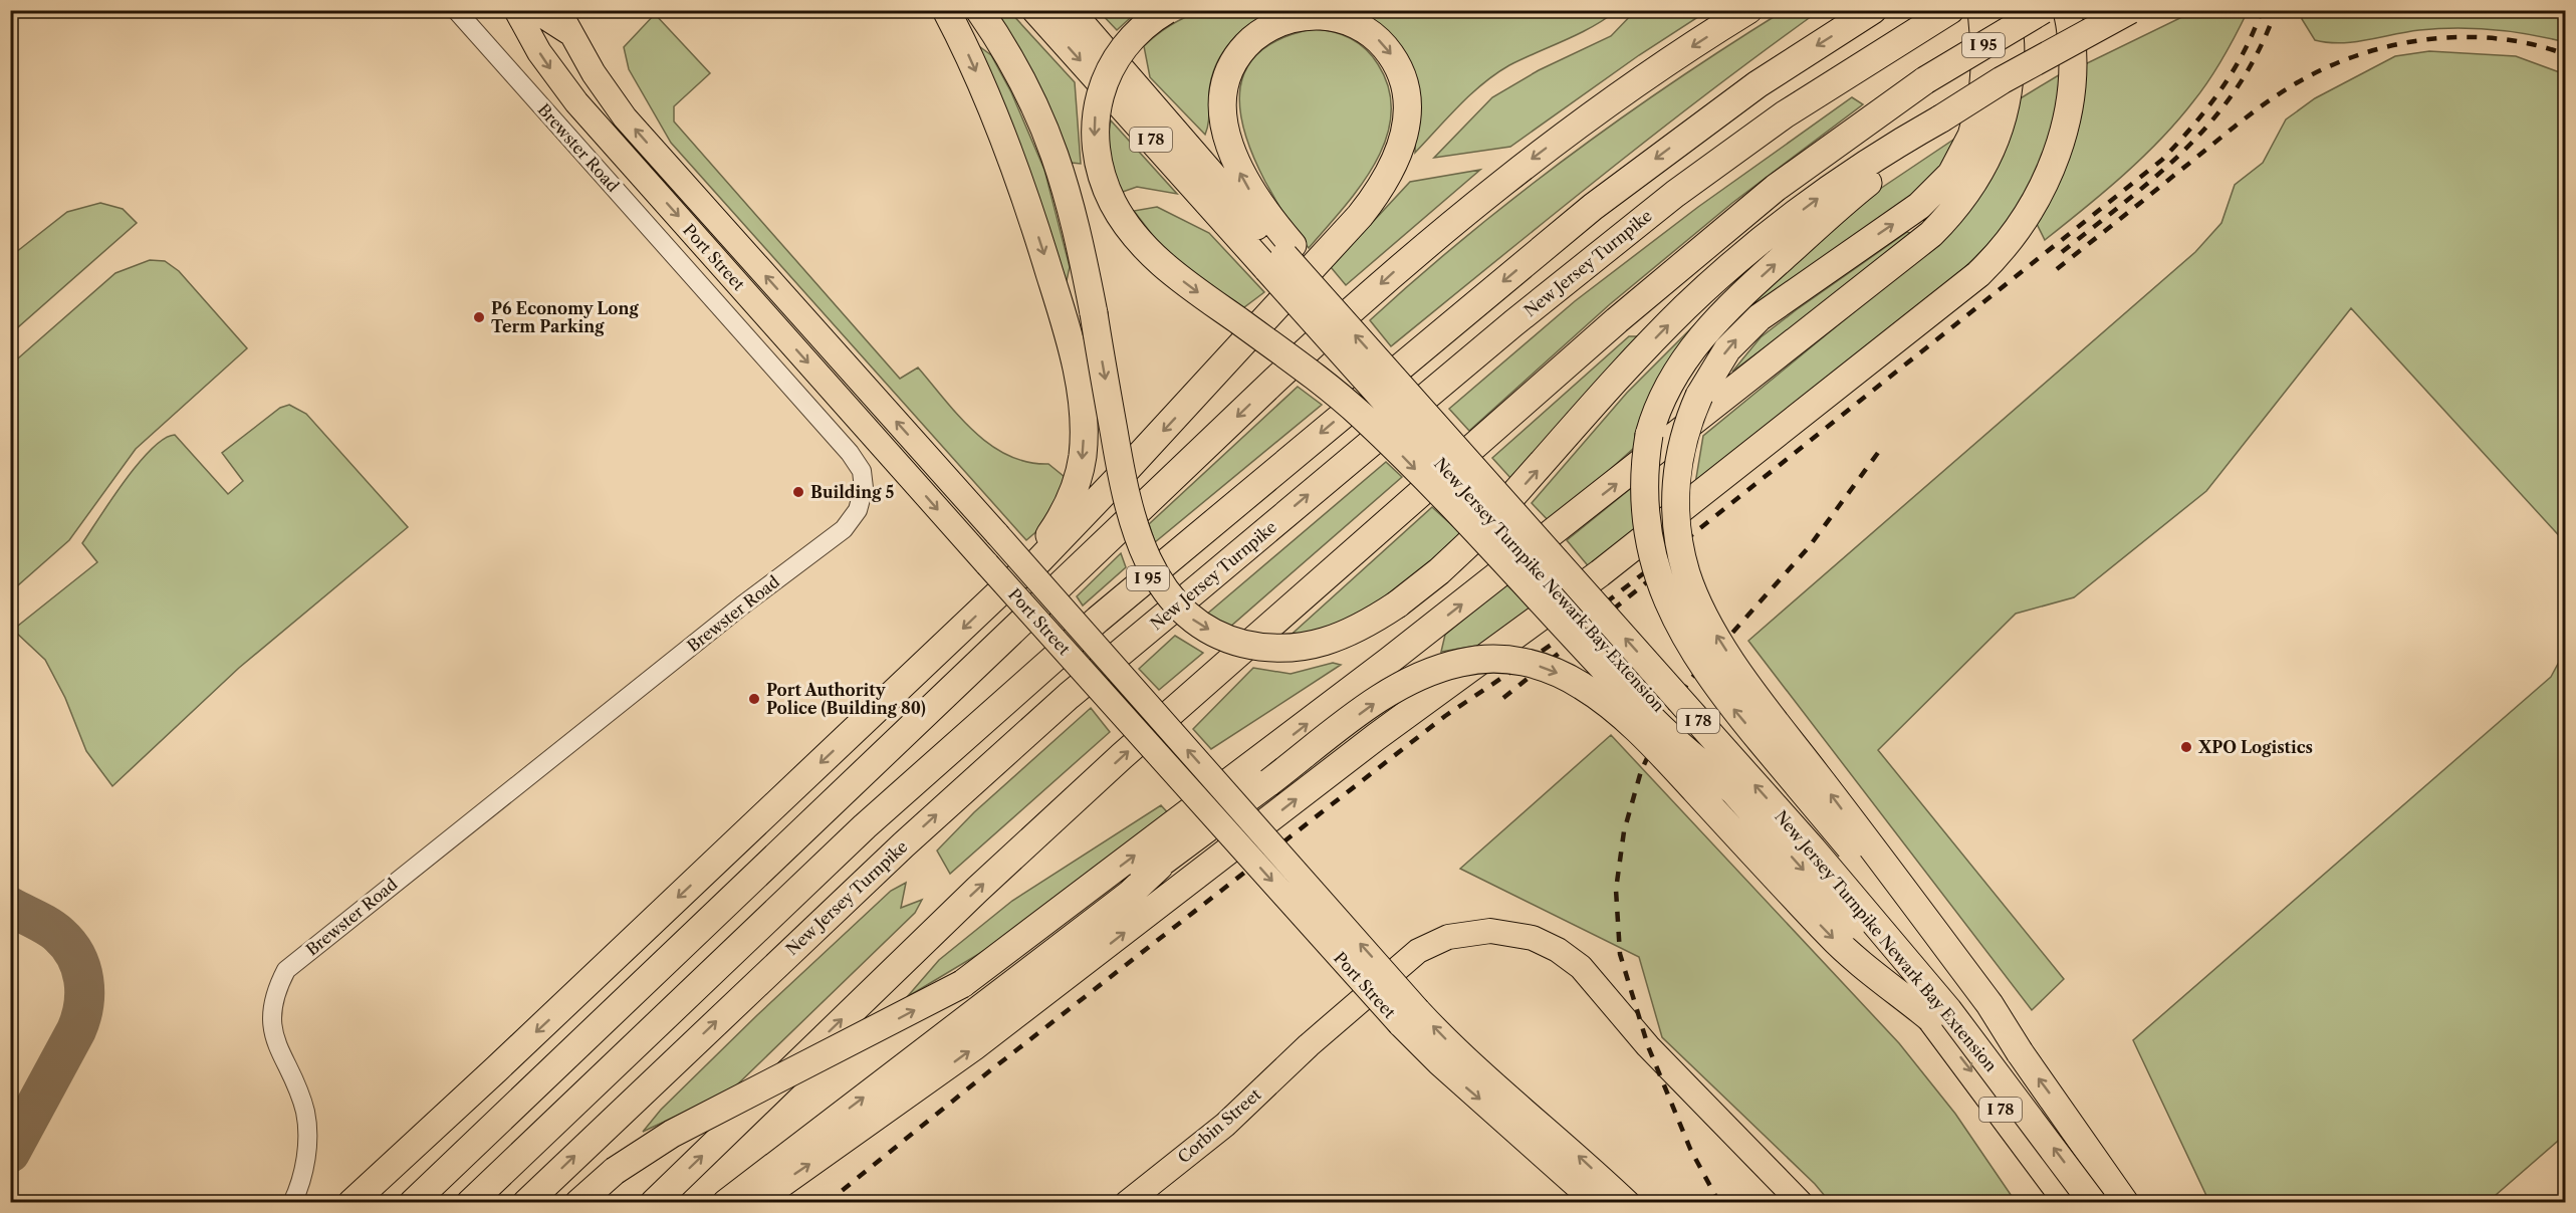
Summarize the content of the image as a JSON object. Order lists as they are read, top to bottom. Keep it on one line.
{"streets":{"highway":["I 95","I 78","New Jersey Turnpike","New Jersey Turnpike Newark Bay Extension"],"main road":["Port Street","Corbin Street"],"street":["Brewster Road"]},"places":["P6 Economy Long Term Parking","Building 5","Port Authority Police (Building 80)","XPO Logistics"]}
